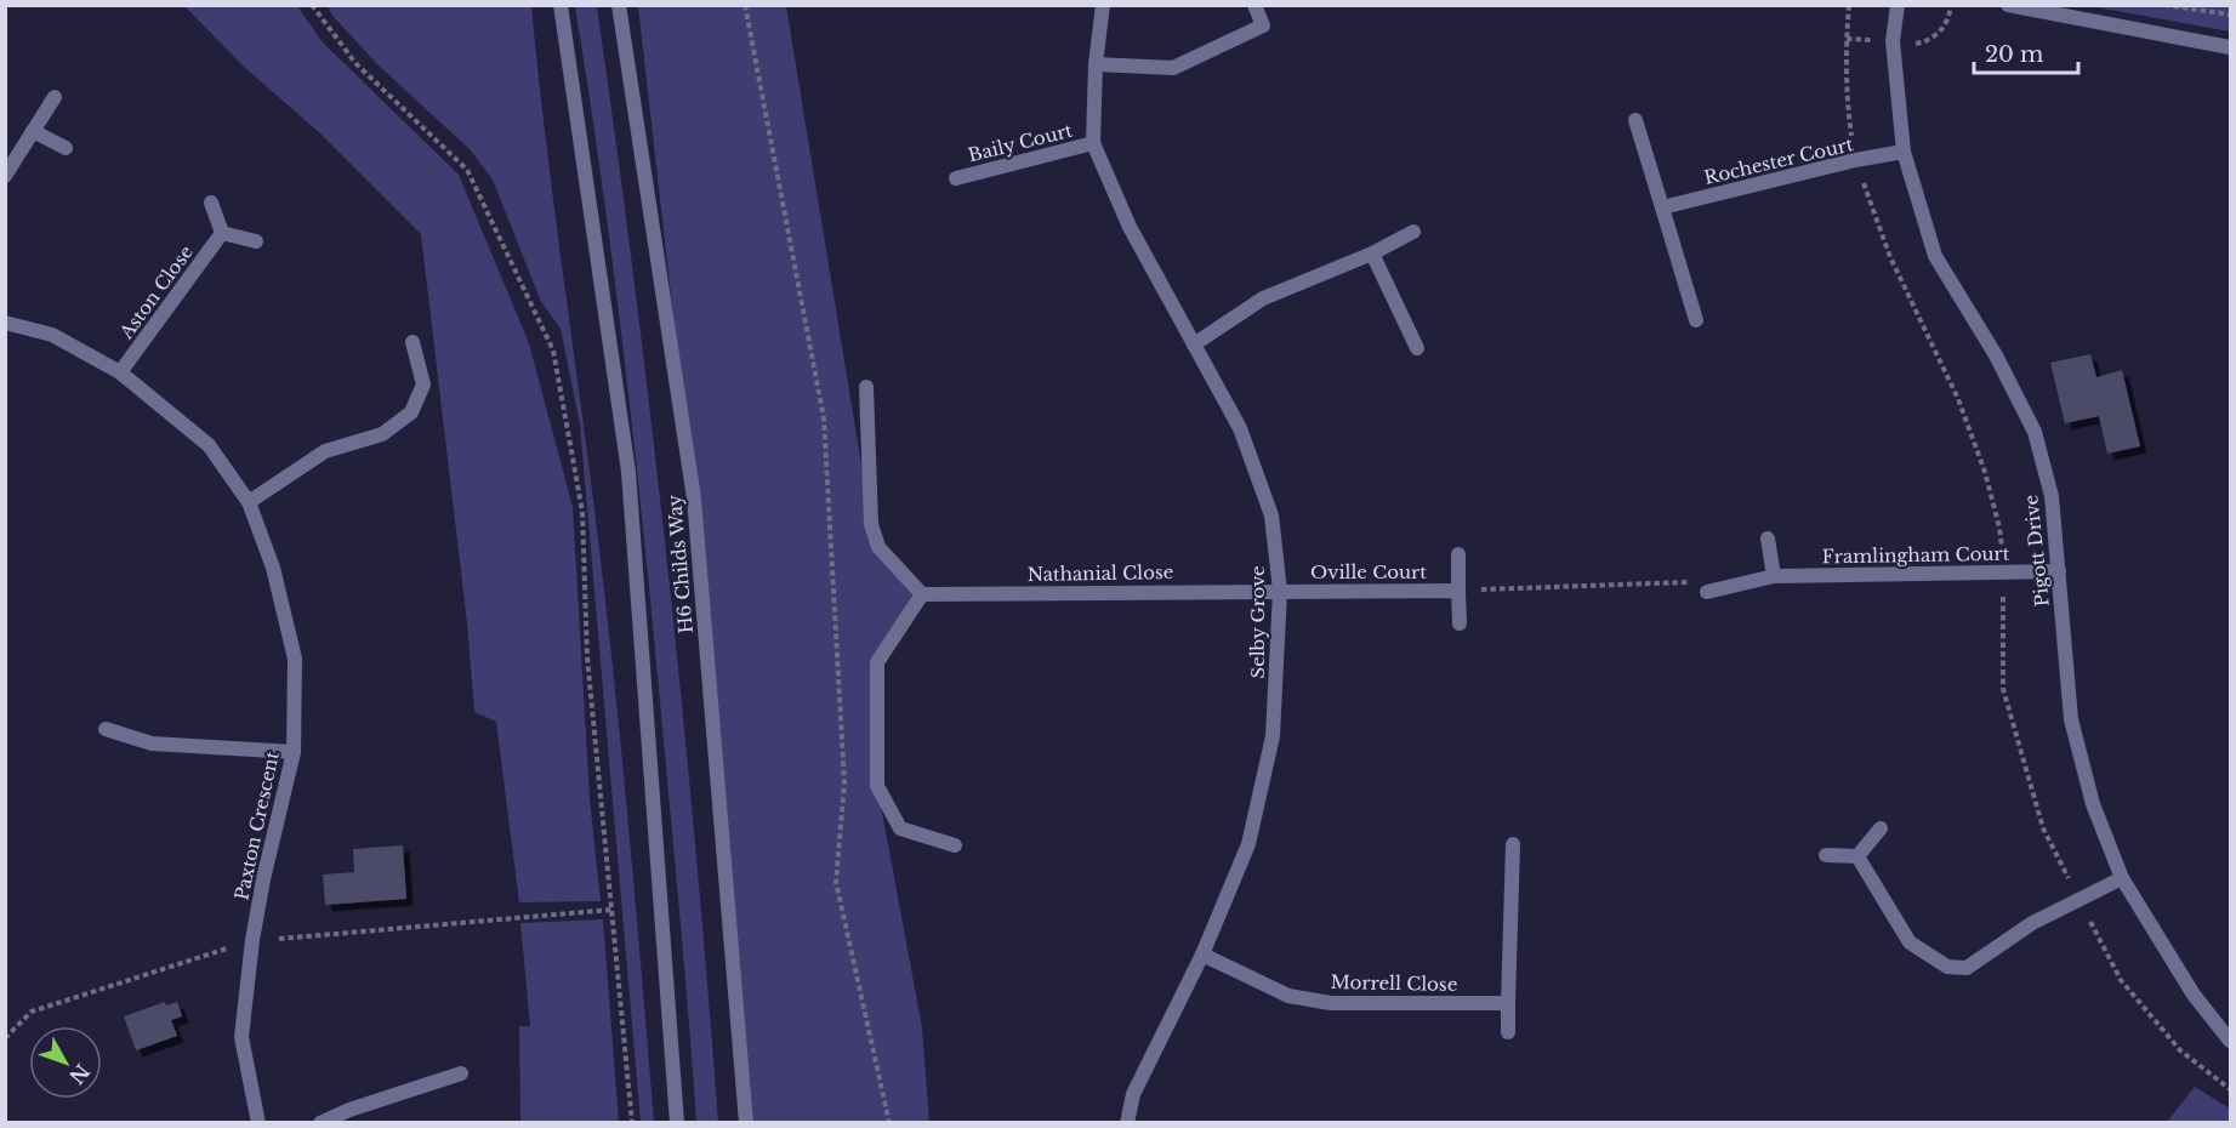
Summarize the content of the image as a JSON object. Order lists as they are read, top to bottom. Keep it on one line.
{"streets":{"street":["Baily Court","Rochester Court","Aston Close","Pigott Drive","Framlingham Court","H6 Childs Way","Oville Court","Nathanial Close","Selby Grove","Paxton Crescent","Morrell Close"]},"crossings":[["Baily Court","Selby Grove"],["Rochester Court","Pigott Drive"],["Aston Close","Paxton Crescent"],["Pigott Drive","Framlingham Court"],["Oville Court","Nathanial Close"],["Oville Court","Selby Grove"],["Nathanial Close","Selby Grove"],["Selby Grove","Morrell Close"]],"scale_bar":"20 m","north":"bottom right"}
